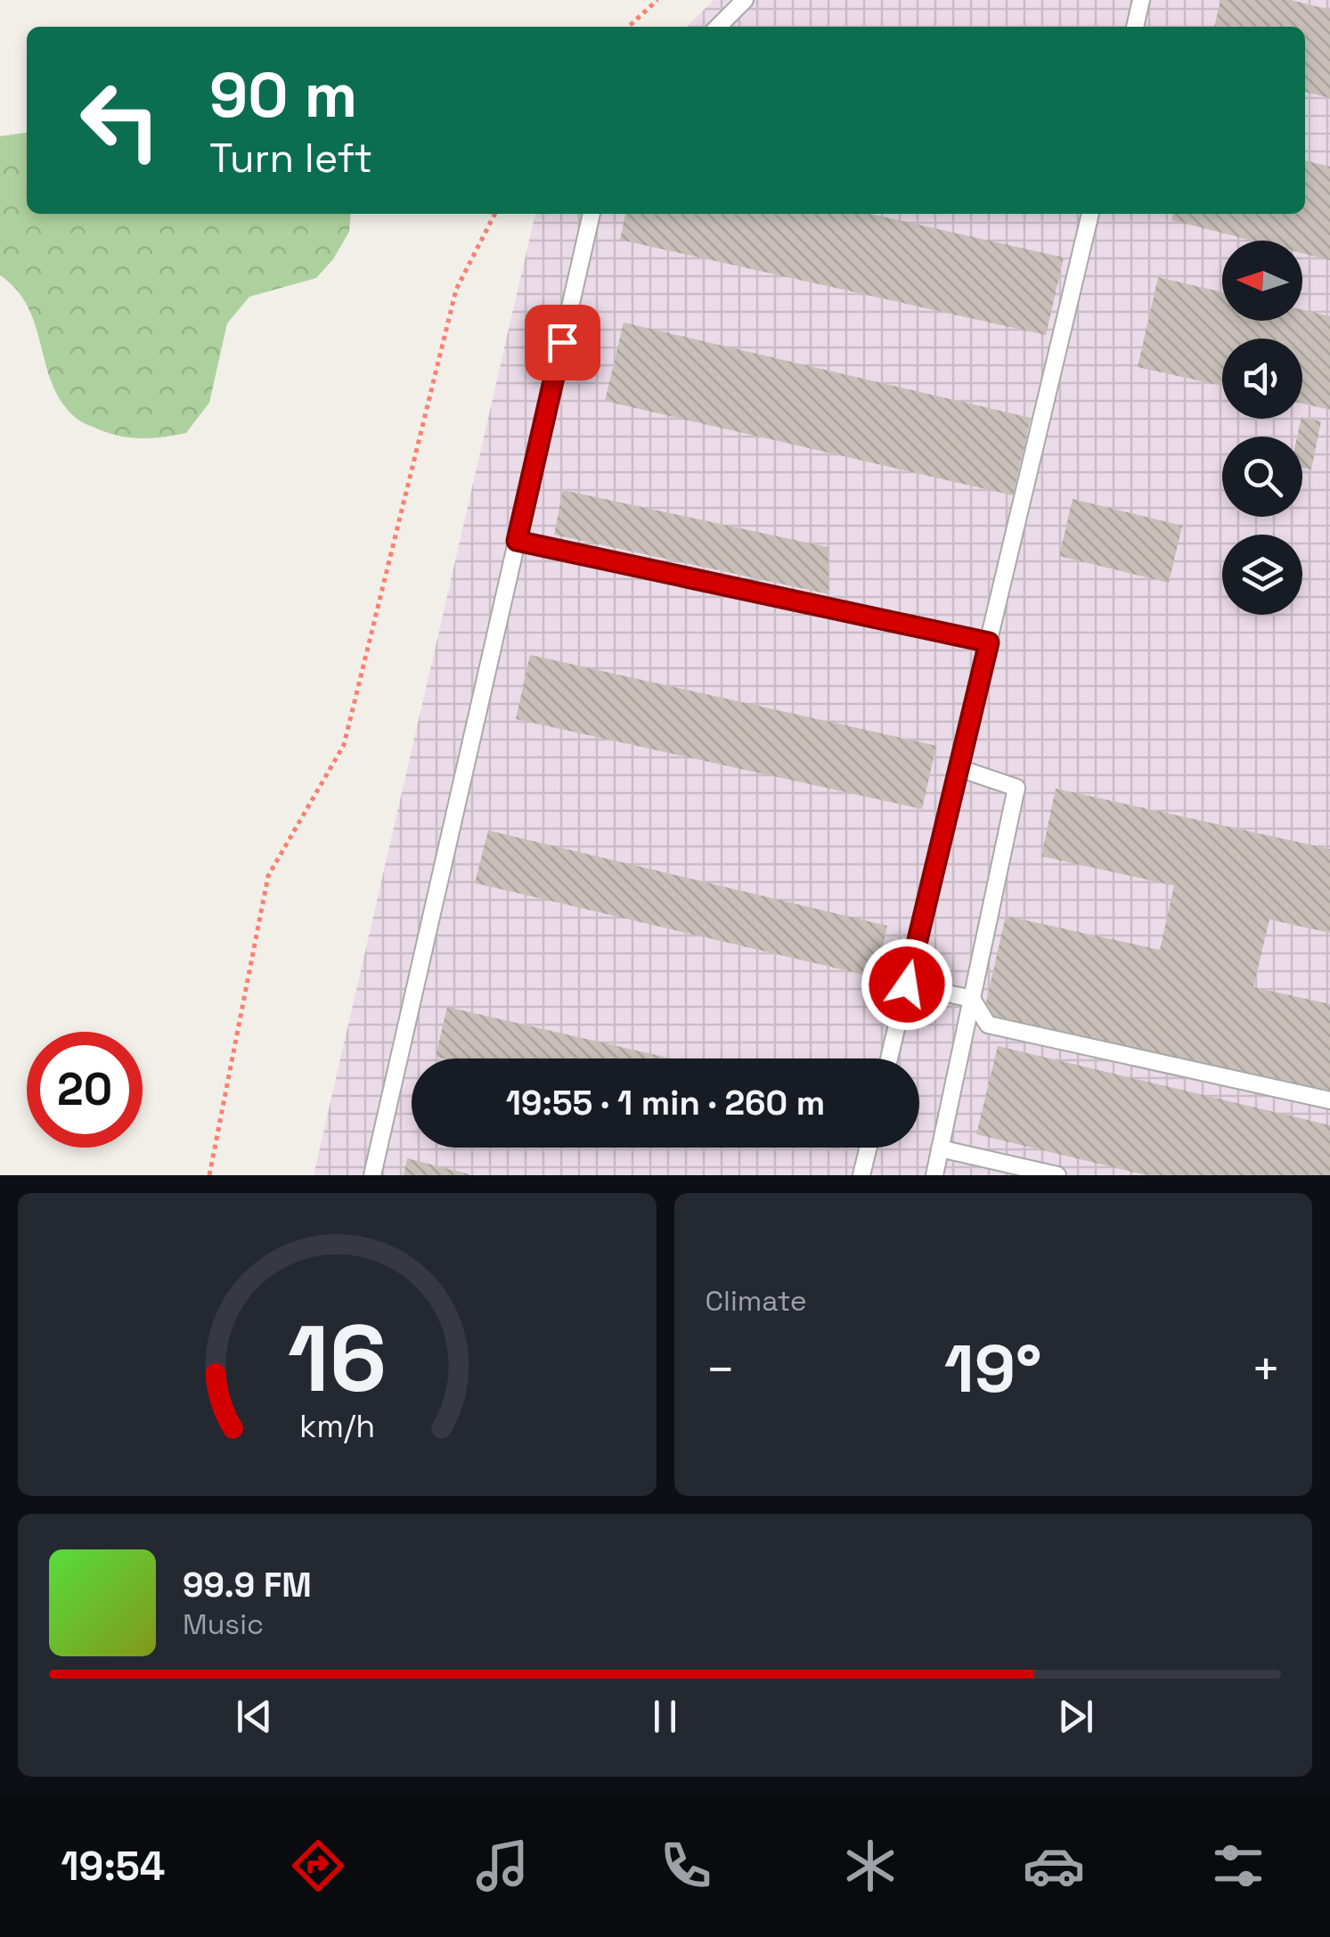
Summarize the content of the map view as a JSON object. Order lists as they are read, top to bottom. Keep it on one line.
{"north":"left","page":{"turn":["90 m","Turn left"],"limit":"20","trip":"19:55 · 1 min · 260 m","tile":"Climate","heat":["−","19°","+"],"song":["99.9 FM","Music"],"tabs":"19:54","gauge":["16","km/h"]}}
